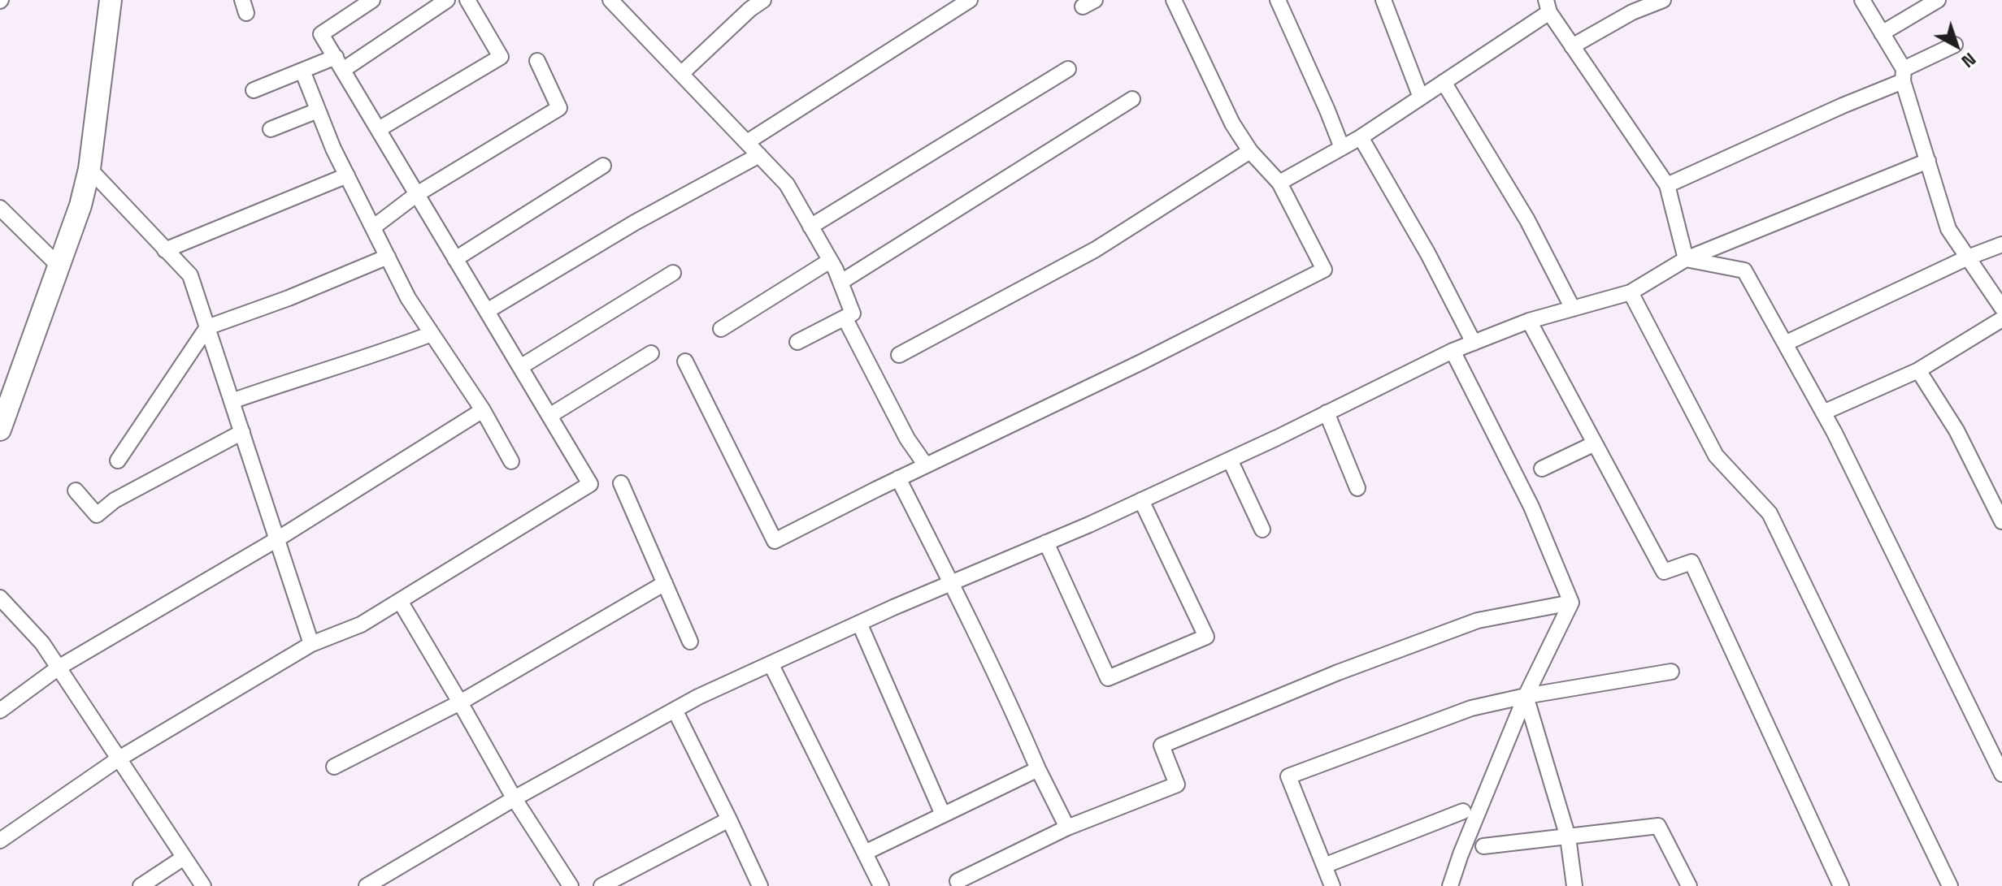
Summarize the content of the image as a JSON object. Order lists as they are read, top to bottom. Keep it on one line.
{"north":"bottom right"}
